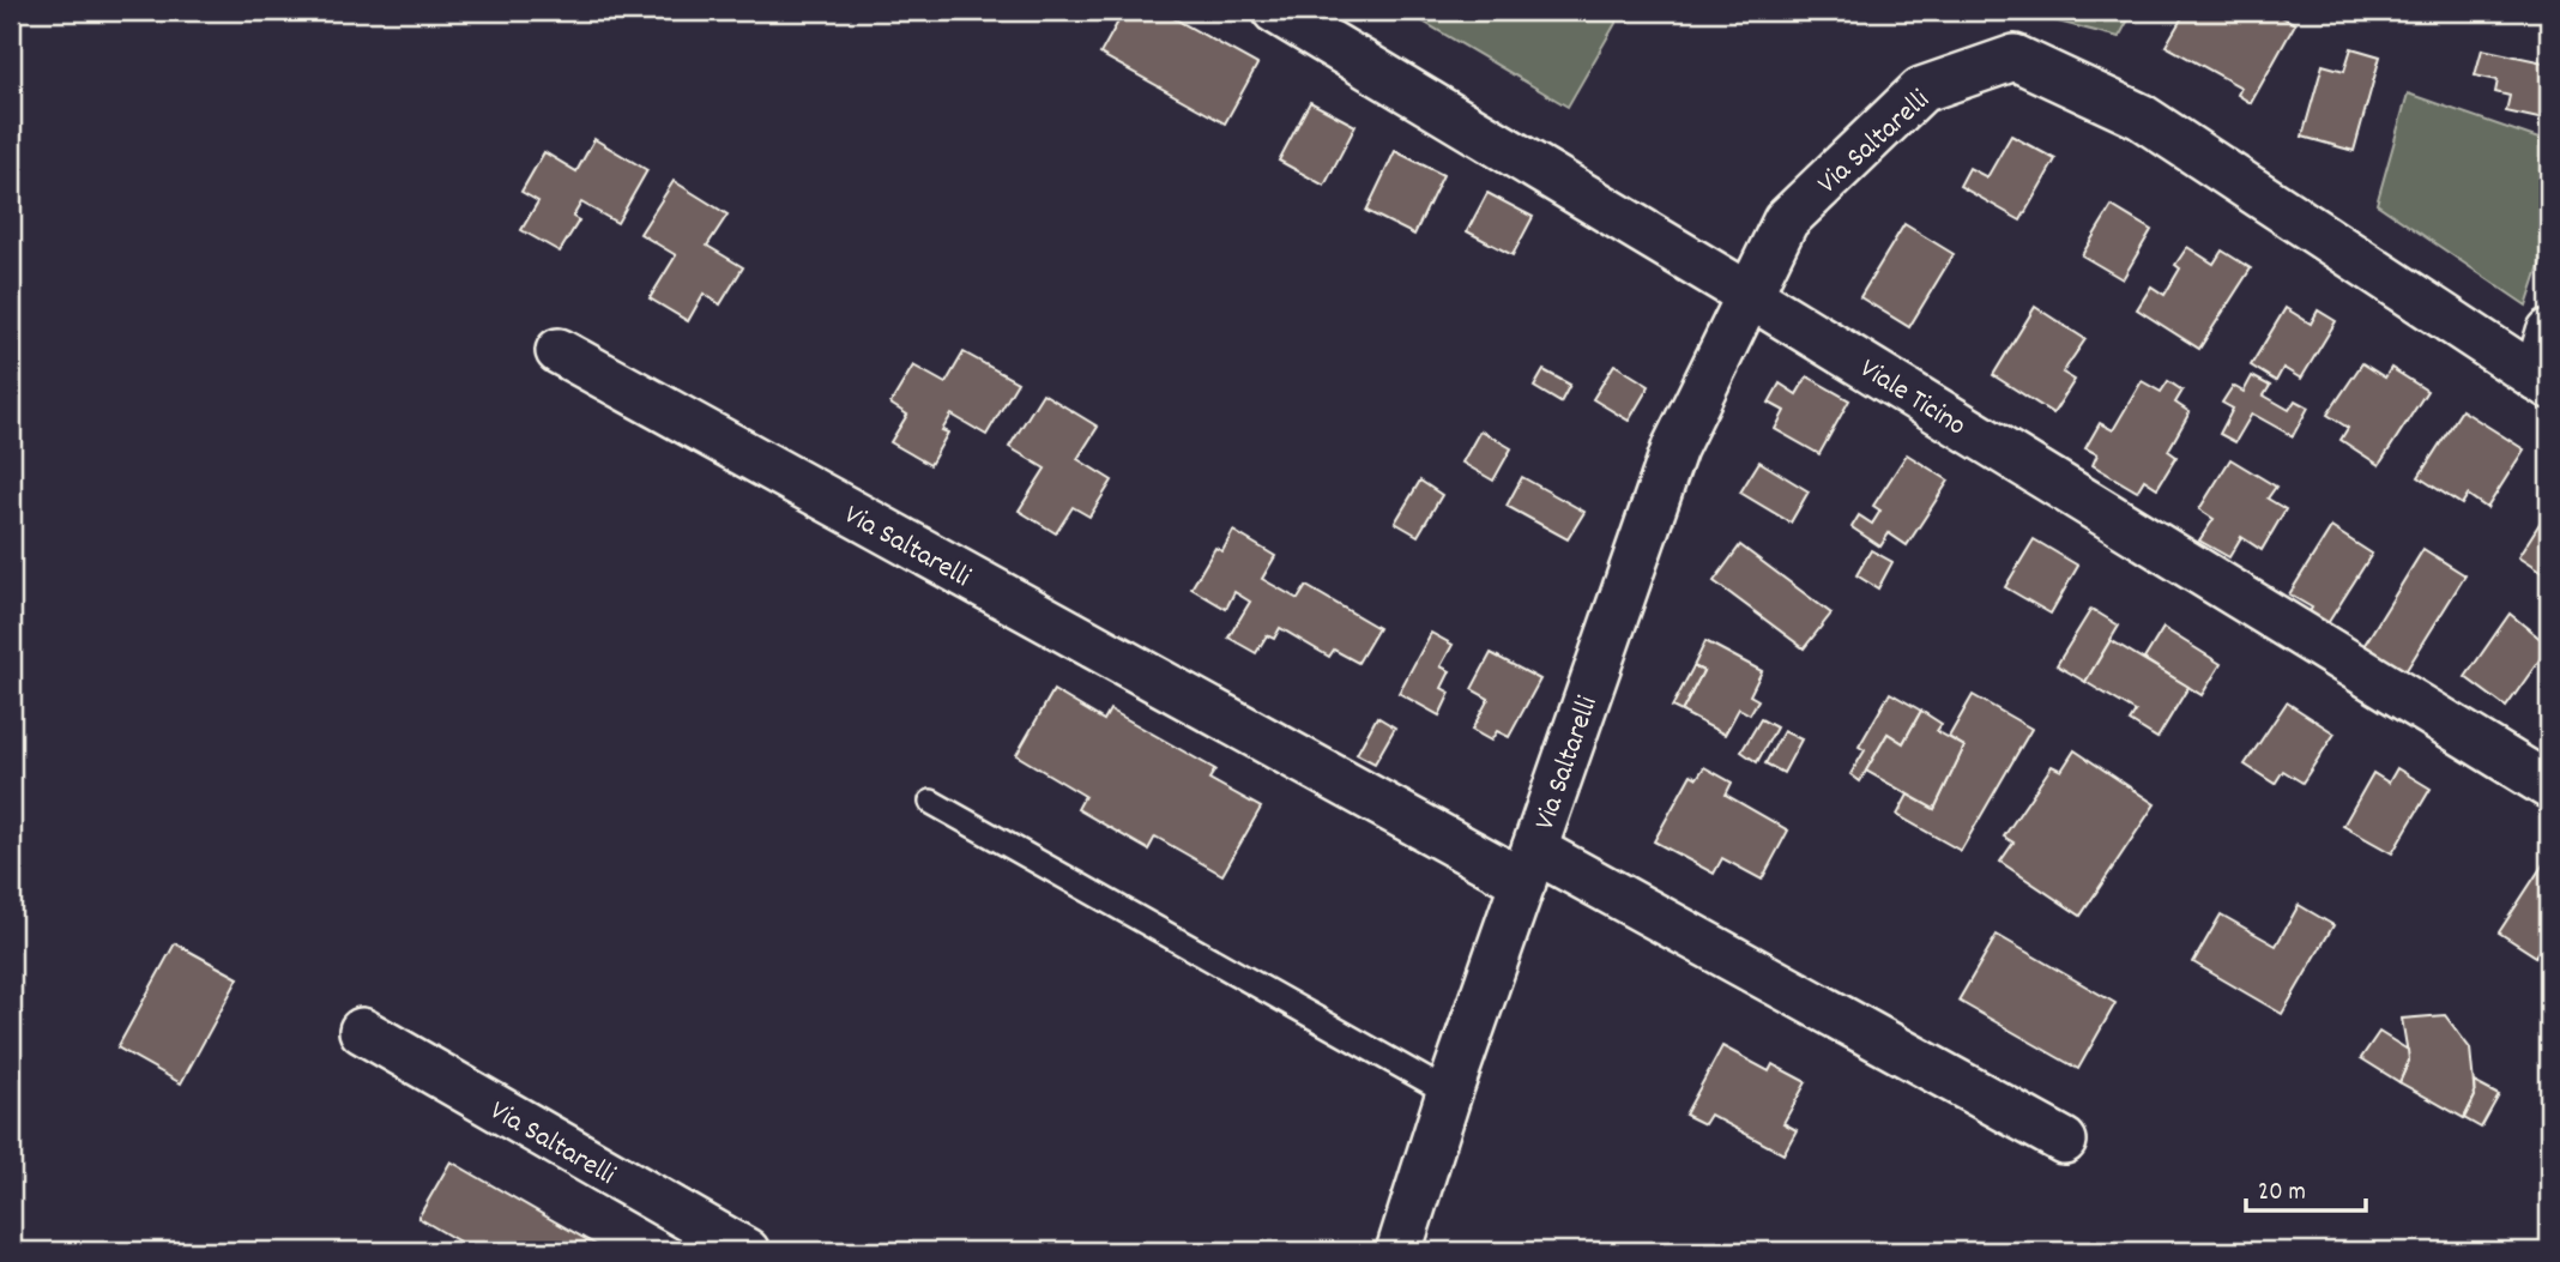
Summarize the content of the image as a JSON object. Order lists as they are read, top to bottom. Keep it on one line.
{"streets":{"street":["Via Saltarelli","Viale Ticino"]},"crossings":[["Via Saltarelli","Viale Ticino"]],"scale_bar":"20 m"}
